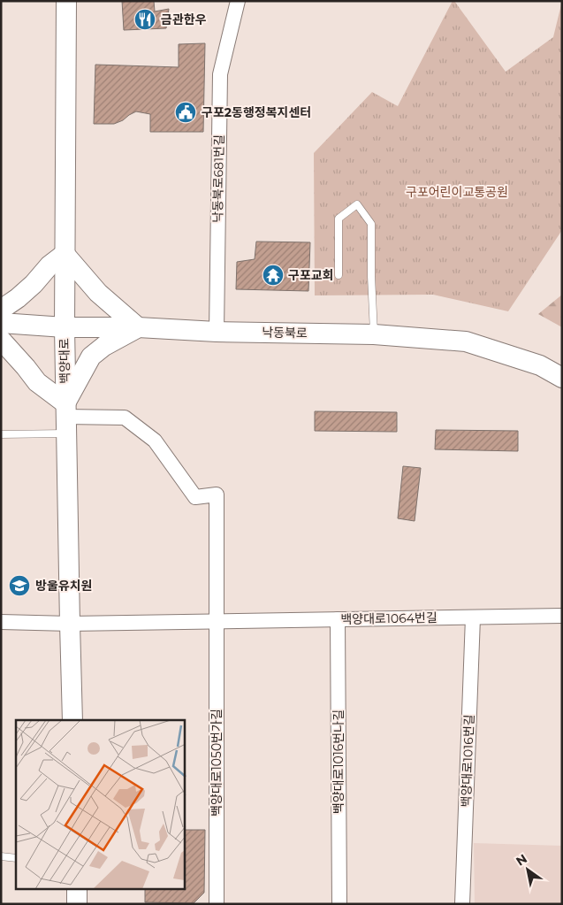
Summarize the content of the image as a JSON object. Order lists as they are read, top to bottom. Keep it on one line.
{"streets":{"main road":["낙동북로","백양대로"],"street":["낙동북로681번길","백양대로1064번길","백양대로1016번길","백양대로1016번나길","백양대로1050번가길"]},"crossings":[["낙동북로681번길","낙동북로"],["낙동북로","백양대로"],["백양대로","백양대로1064번길"],["백양대로1064번길","백양대로1016번길"],["백양대로1064번길","백양대로1016번나길"],["백양대로1064번길","백양대로1050번가길"]],"parks":["구포어린이교통공원"],"places":{"restaurant":["금관한우"],"public building":["구포2동행정복지센터"],"temple":["구포교회"],"school or university":["방울유치원"]},"north":"top left"}
